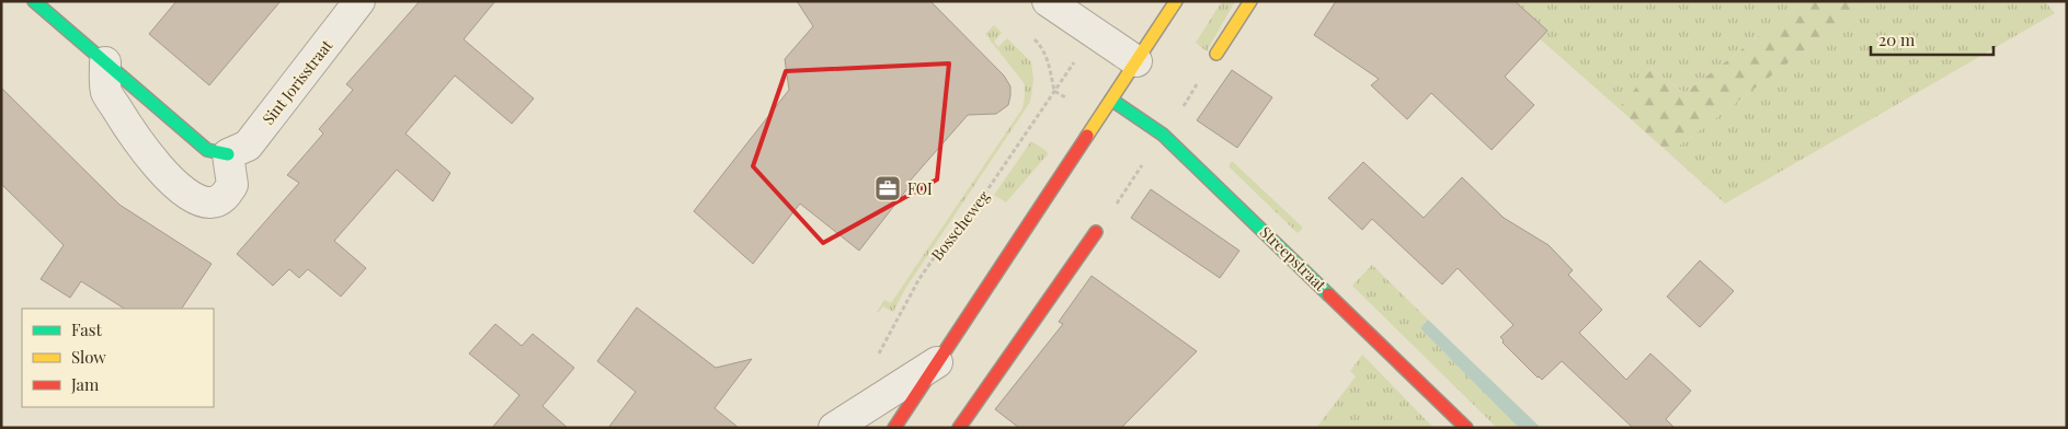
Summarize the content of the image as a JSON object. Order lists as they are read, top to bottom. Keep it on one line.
{"streets":{"street":["Sint Jorisstraat","Streepstraat"],"path":["Bosscheweg"]},"places":{"office":["FOI"]},"legend":["Fast","Slow","Jam"],"scale_bar":"20 m"}
